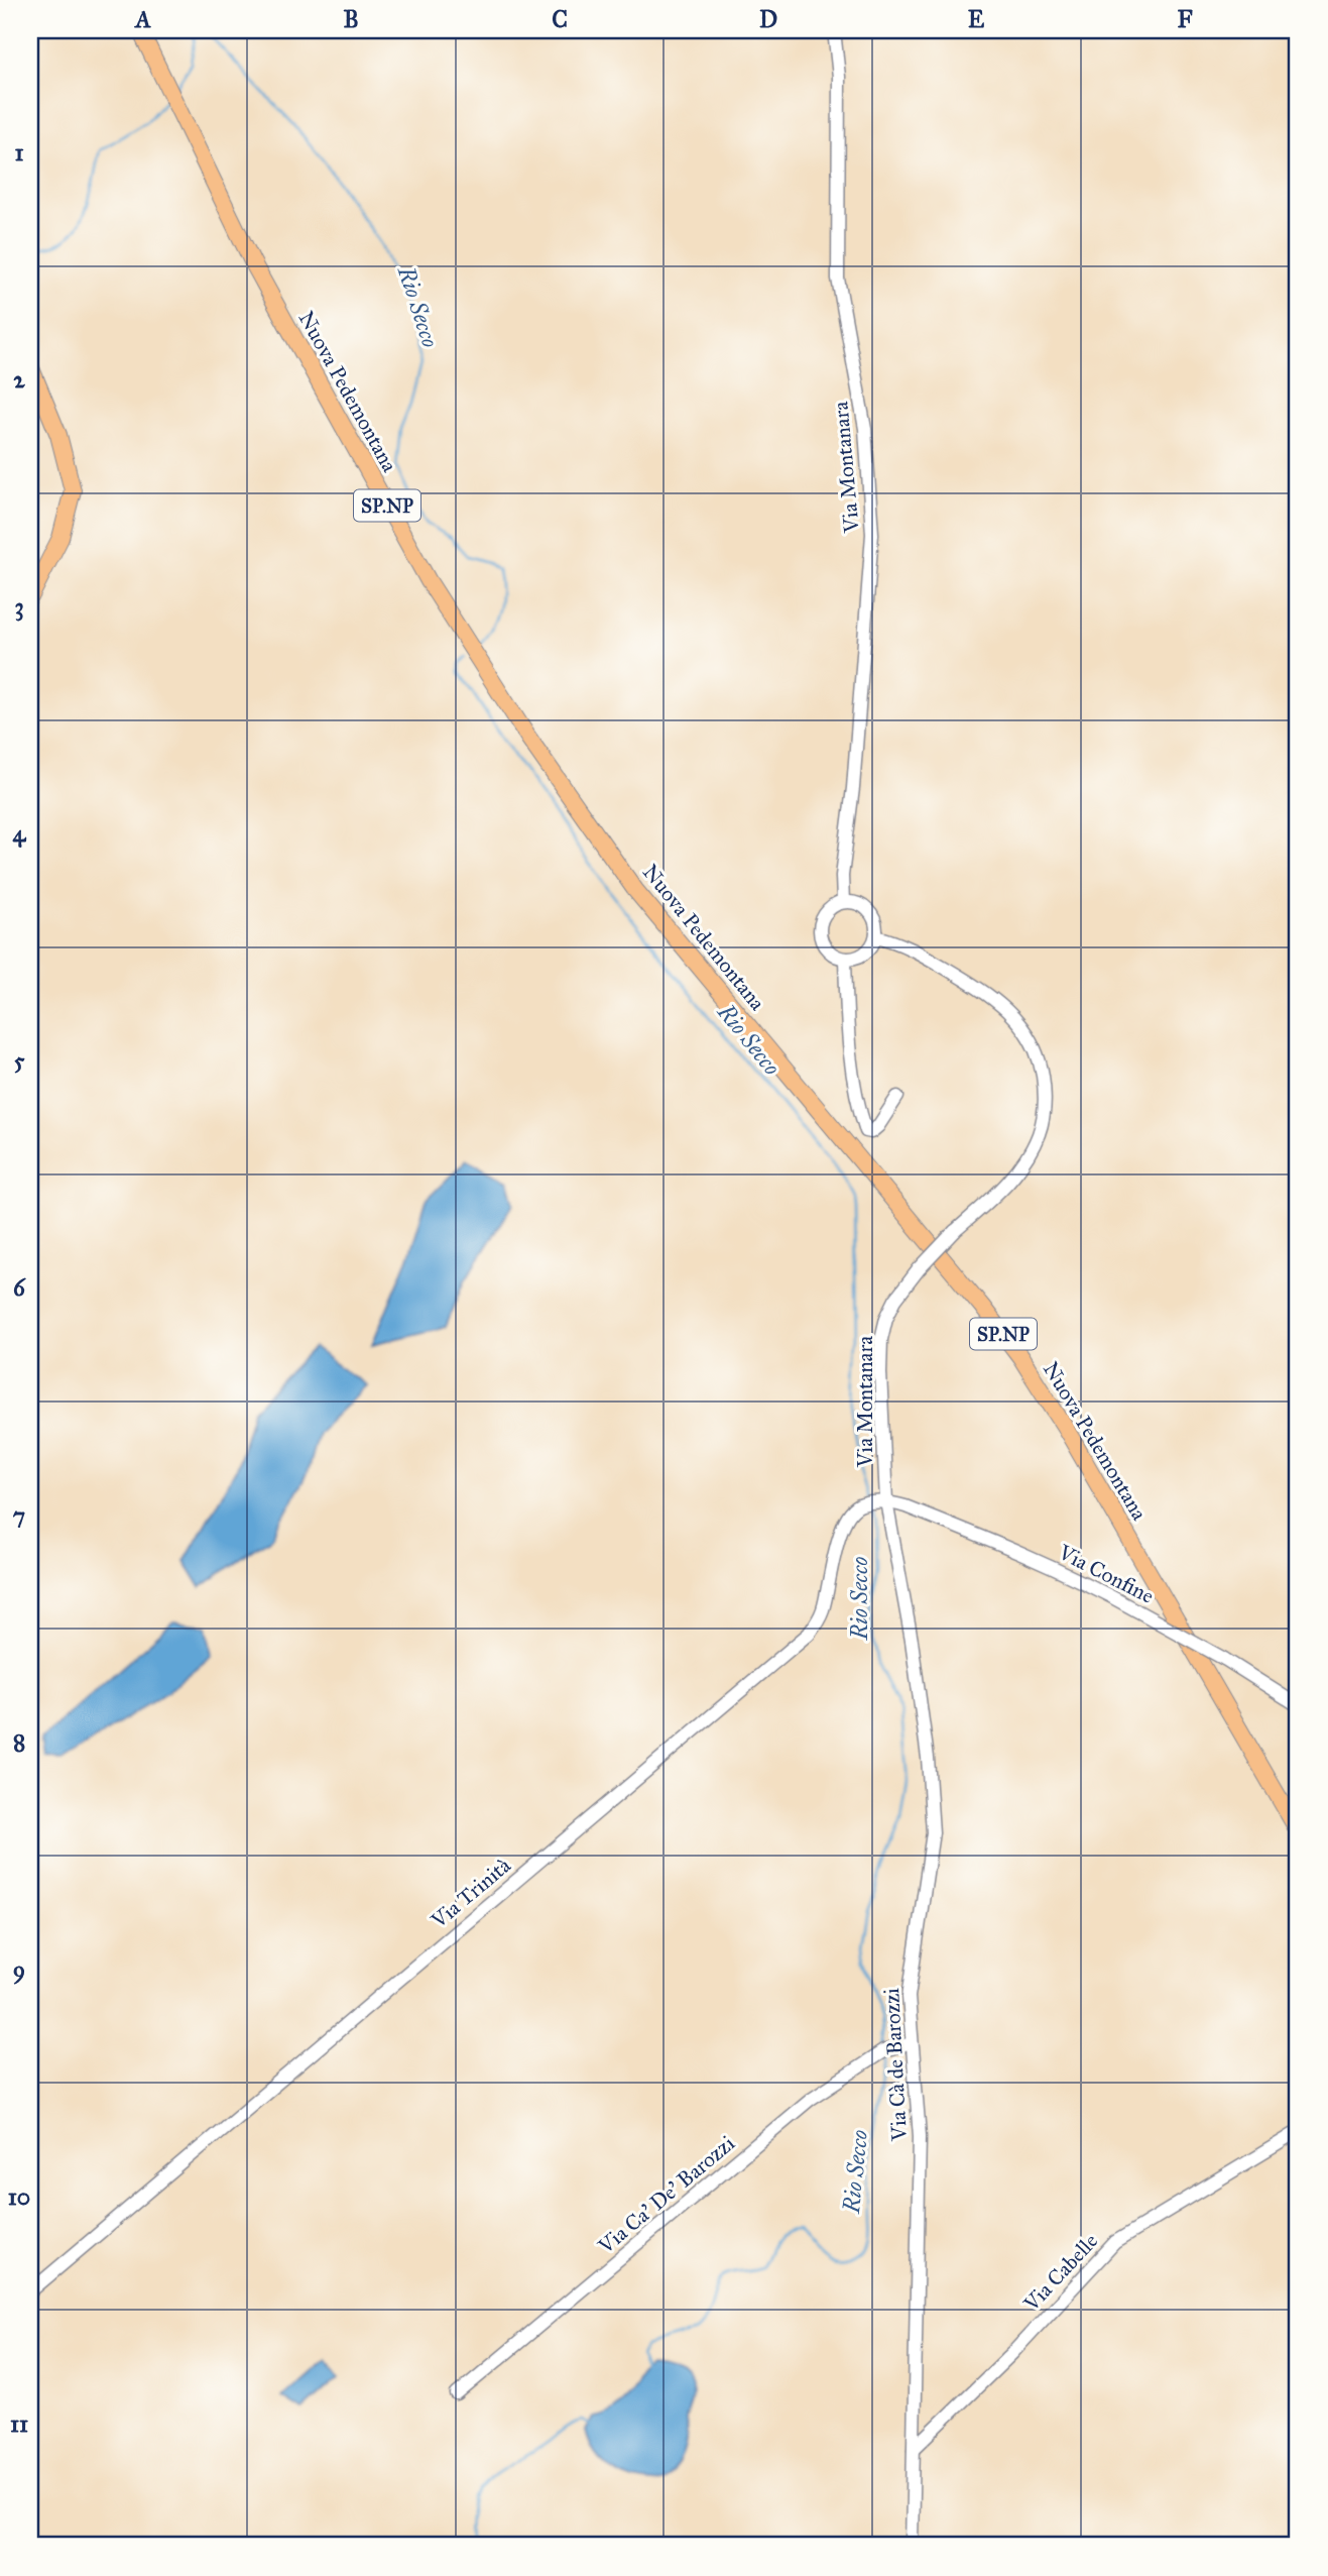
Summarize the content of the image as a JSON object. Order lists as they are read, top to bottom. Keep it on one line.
{"streets":{"main road":["Nuova Pedemontana","SP.NP"],"street":["Via Montanara","Via Confine","Via Trinità","Via Cà de Barozzi","Via Ca' De' Barozzi","Via Cabelle"]},"crossings":[["Via Montanara","Via Confine"],["Via Montanara","Via Trinità"],["Via Montanara","Via Cà de Barozzi"],["Via Confine","Via Trinità"],["Via Confine","Via Cà de Barozzi"],["Via Trinità","Via Cà de Barozzi"],["Via Cà de Barozzi","Via Ca' De' Barozzi"],["Via Cà de Barozzi","Via Cabelle"]],"water":["Rio Secco"],"grid":{"columns":["A","B","C","D","E","F"],"rows":["1","2","3","4","5","6","7","8","9","10","11"]}}
